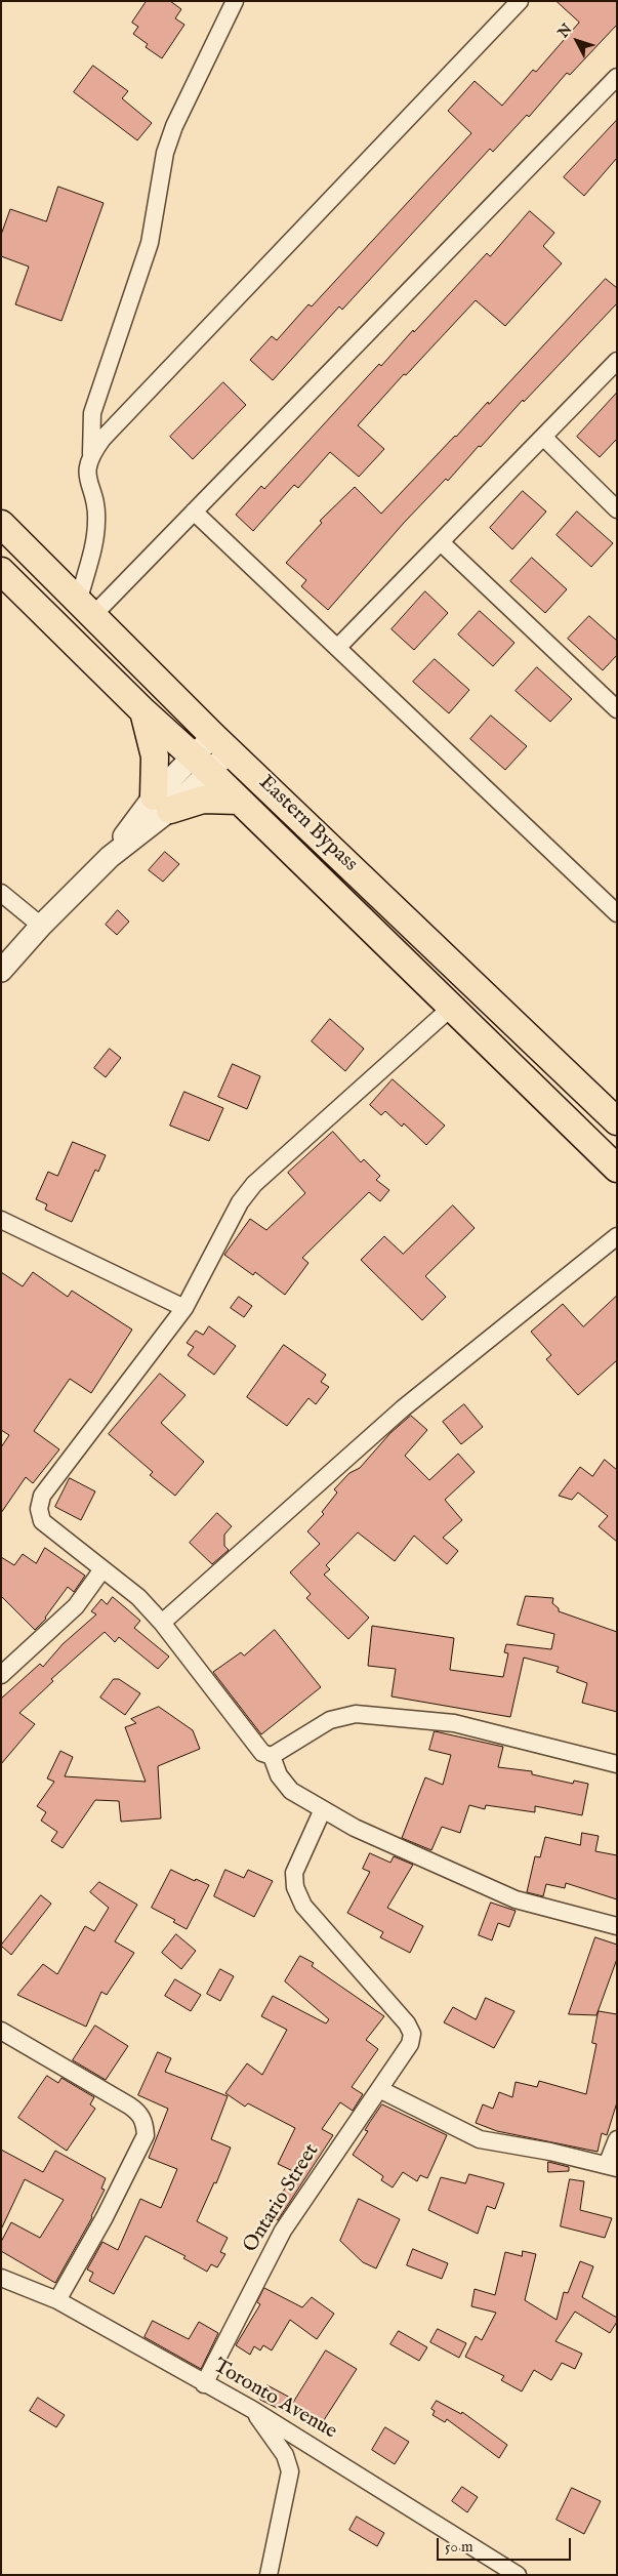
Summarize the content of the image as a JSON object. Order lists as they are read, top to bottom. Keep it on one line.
{"streets":{"main road":["Eastern Bypass"],"street":["Ontario Street","Toronto Avenue"]},"crossings":[["Ontario Street","Toronto Avenue"]],"scale_bar":"50 m","north":"top left"}
